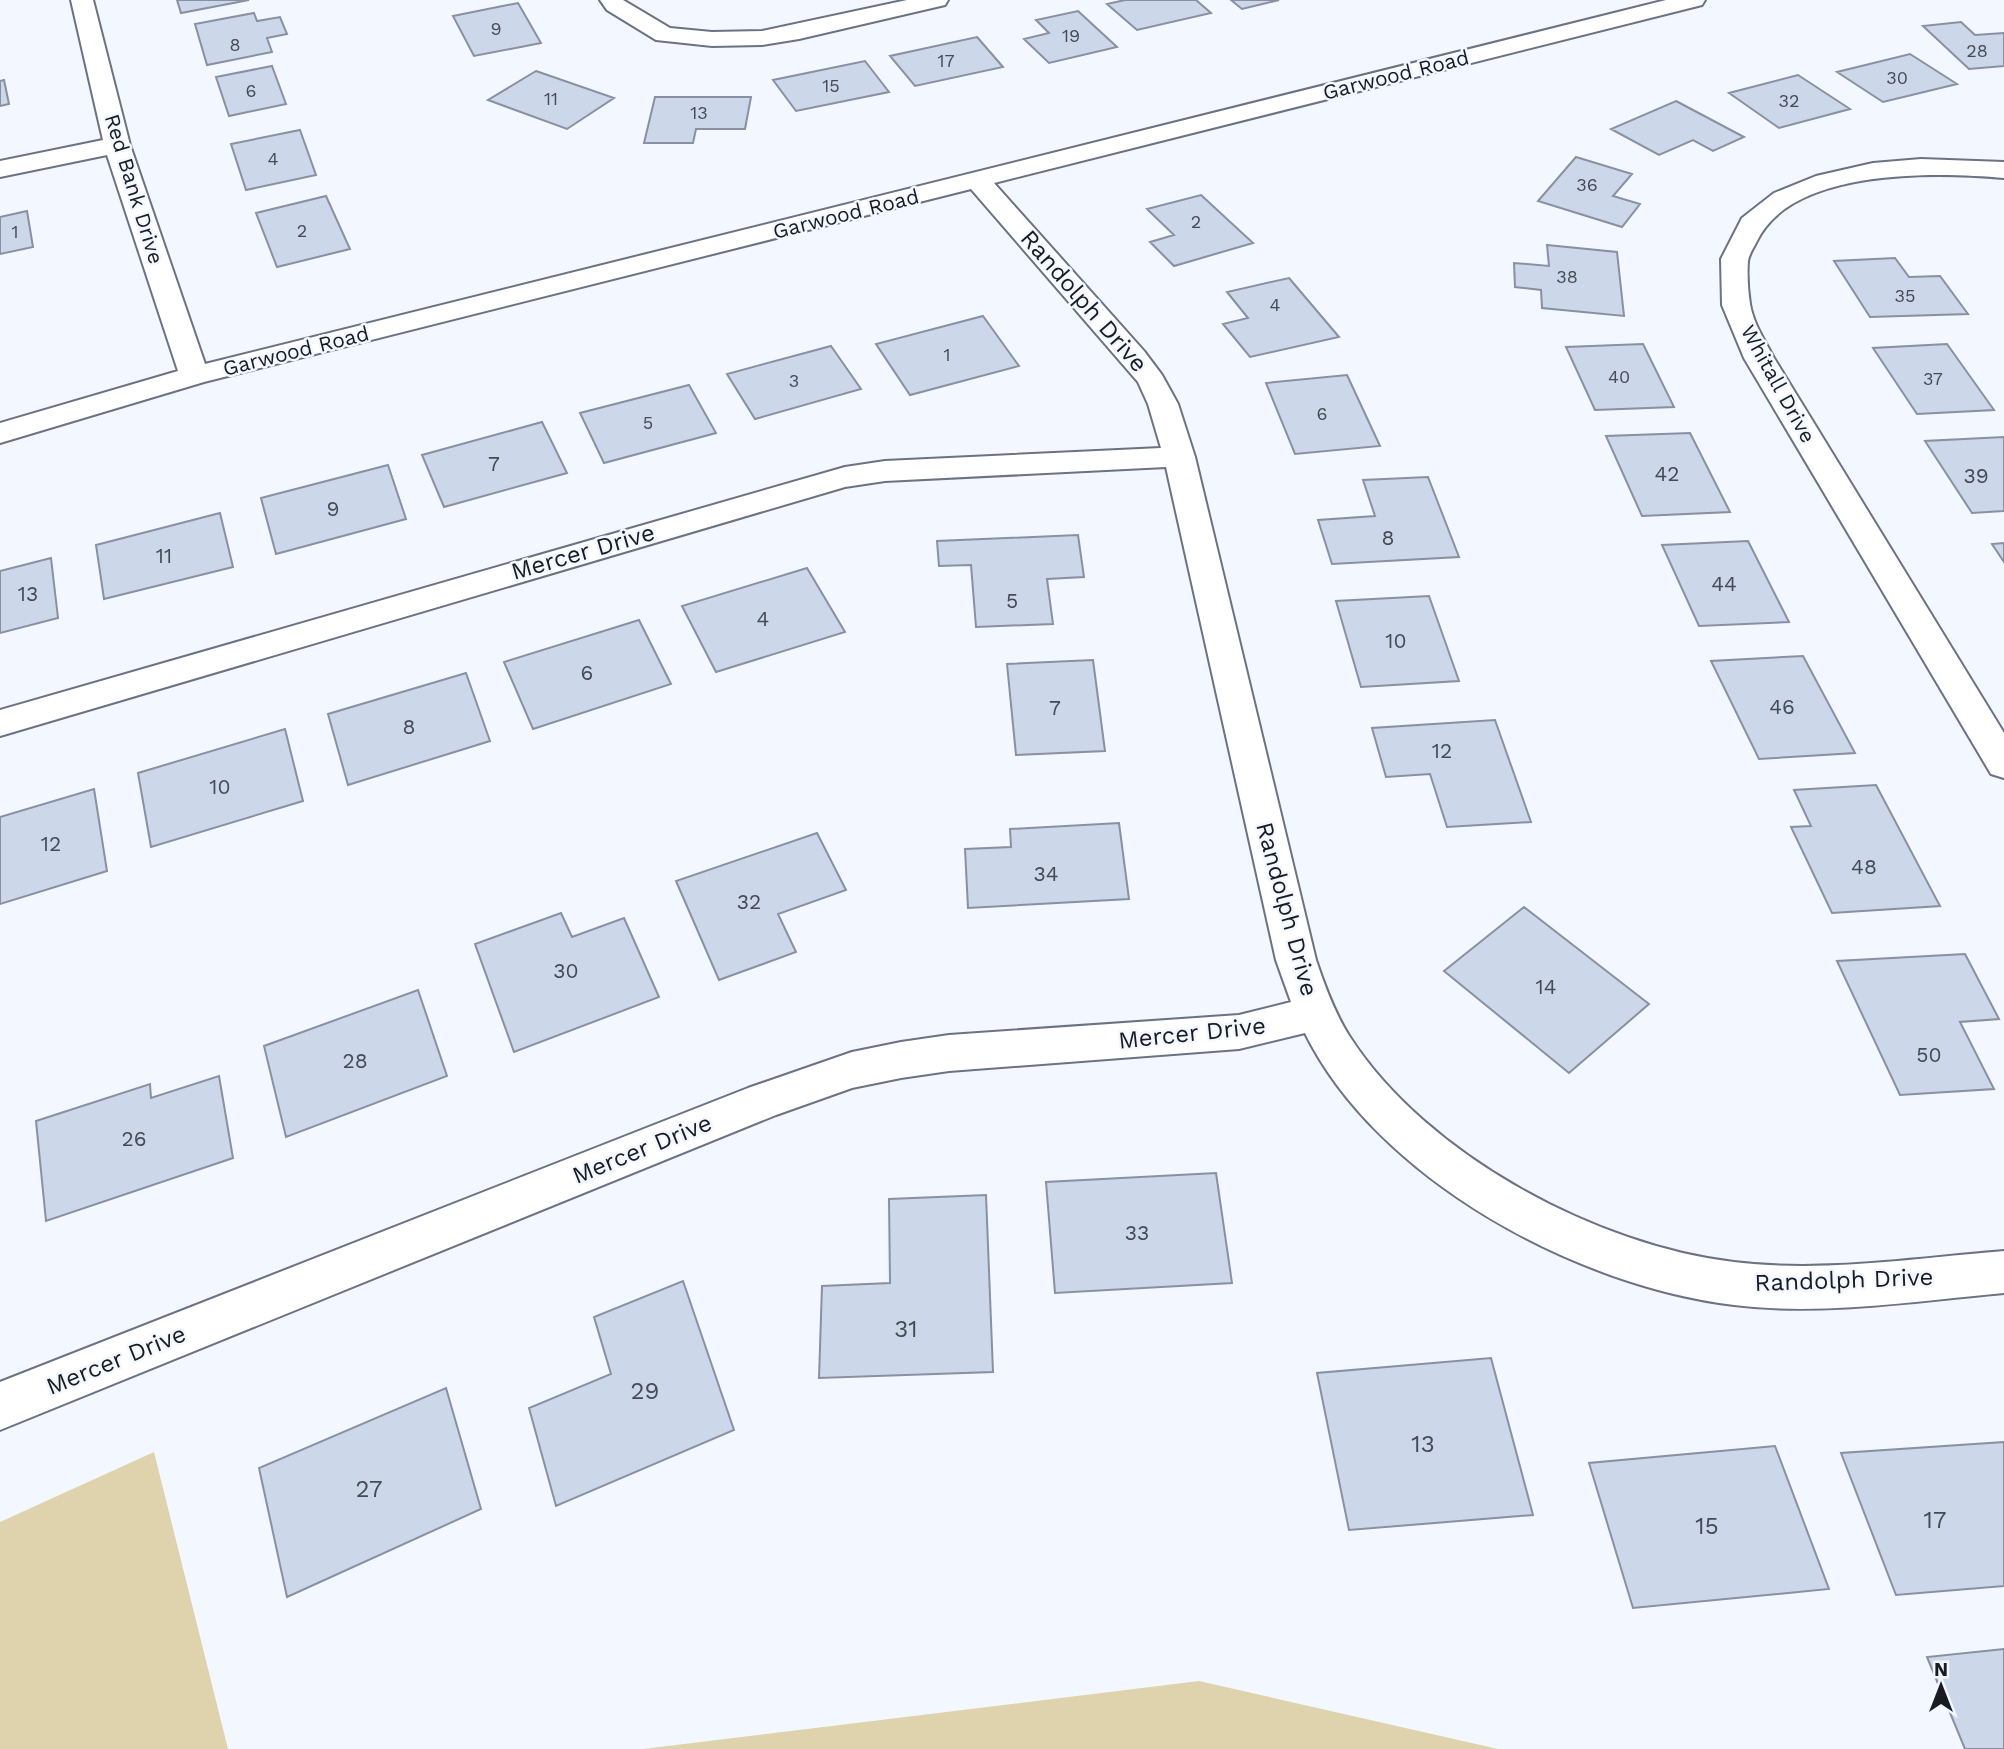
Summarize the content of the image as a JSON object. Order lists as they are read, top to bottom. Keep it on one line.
{"streets":{"street":["Garwood Road","Red Bank Drive","Randolph Drive","Whitall Drive","Mercer Drive"]},"crossings":[["Garwood Road","Red Bank Drive"],["Garwood Road","Randolph Drive"],["Randolph Drive","Mercer Drive"]],"house_numbers":["9","19","8","28","17","30","15","6","11","32","13","4","36","2","2","1","38","35","4","1","40","37","3","6","5","7","42","39","9","8","11","44","13","5","4","10","6","46","7","8","12","10","12","48","34","32","30","14","50","28","26","33","31","29","13","27","17","15"],"north":"top"}
